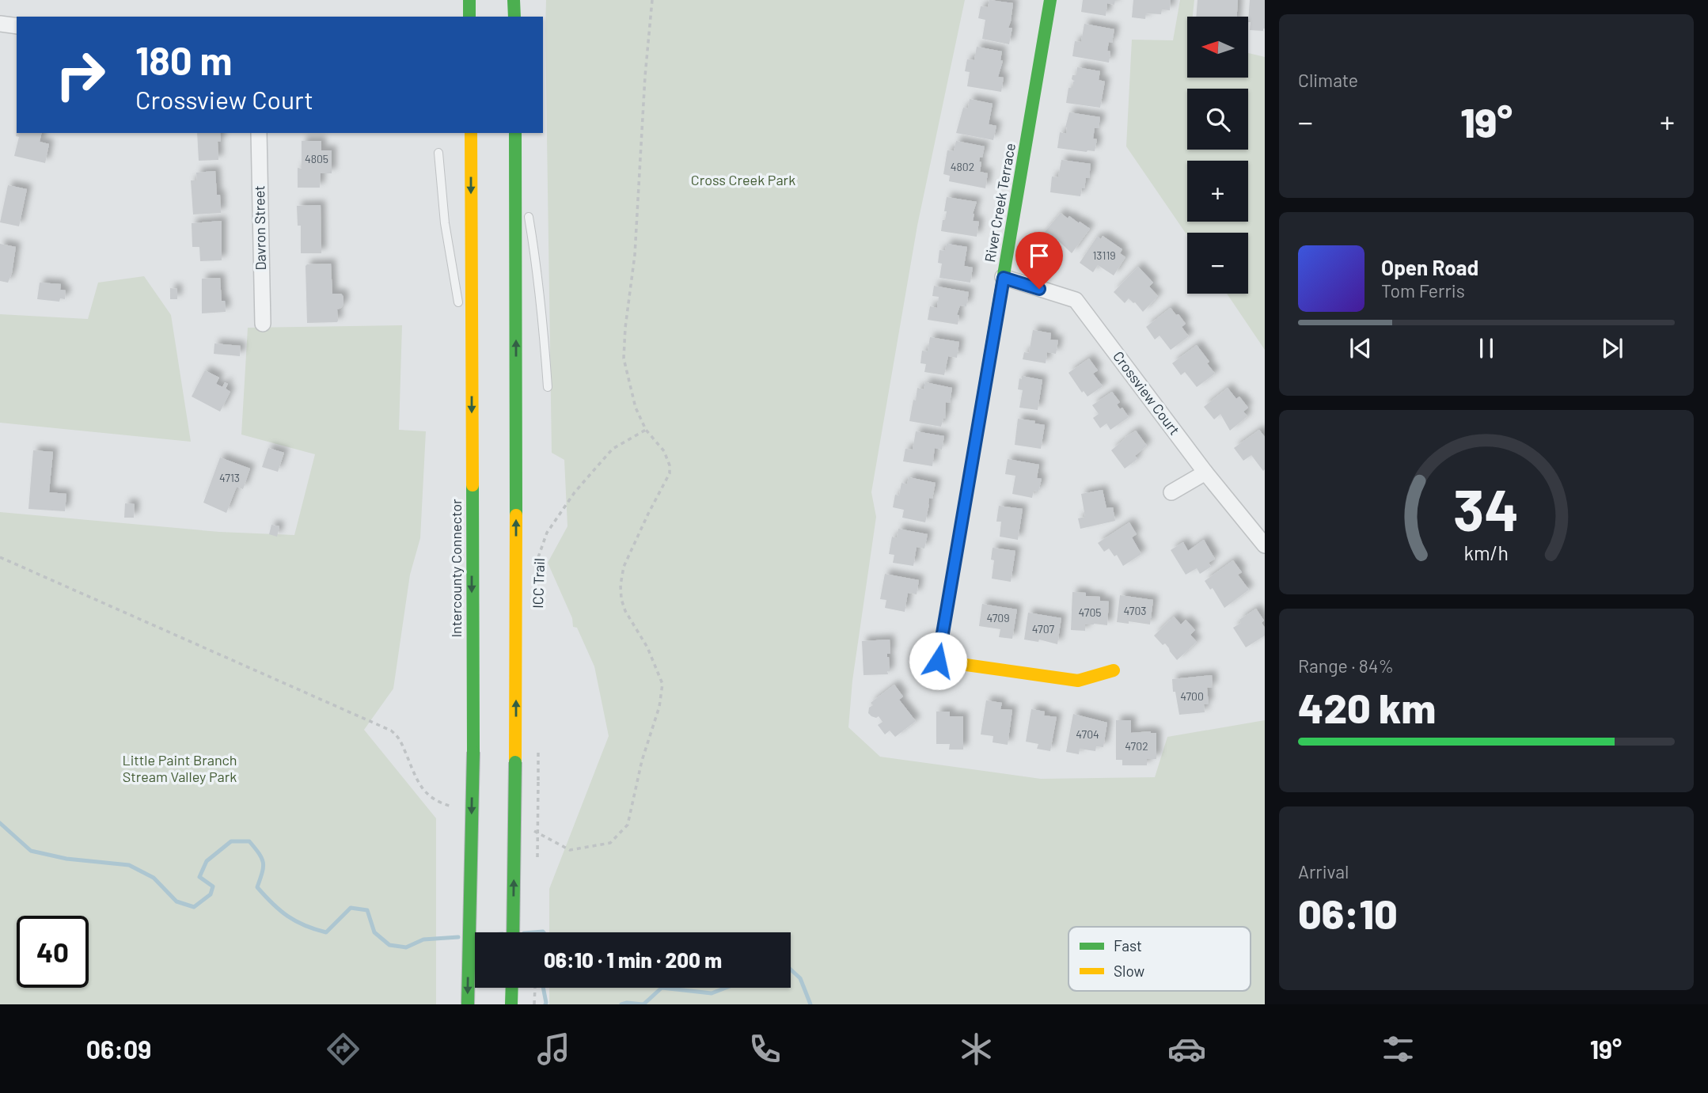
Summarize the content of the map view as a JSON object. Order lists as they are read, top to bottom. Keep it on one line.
{"streets":{"main road":["River Creek Terrace","Intercounty Connector"],"street":["Davron Street","Crossview Court"],"path":["ICC Trail"]},"crossings":[["River Creek Terrace","Crossview Court"]],"parks":["Cross Creek Park","Little Paint Branch Stream Valley Park"],"house_numbers":["4805","4802","13119","4713","4703","4705","4709","4707","4700","4704","4702"],"legend":["Fast","Slow"],"north":"left","page":{"tile":["Climate",["Range · 84%","420 km"],["Arrival","06:10"]],"map_buttons":["+","−"],"turn":["180 m","Crossview Court"],"heat":["−","19°","+"],"song":["Open Road","Tom Ferris"],"limit":"40","trip":"06:10 · 1 min · 200 m","tabs":["06:09","19°"],"gauge":["34","km/h"]}}
